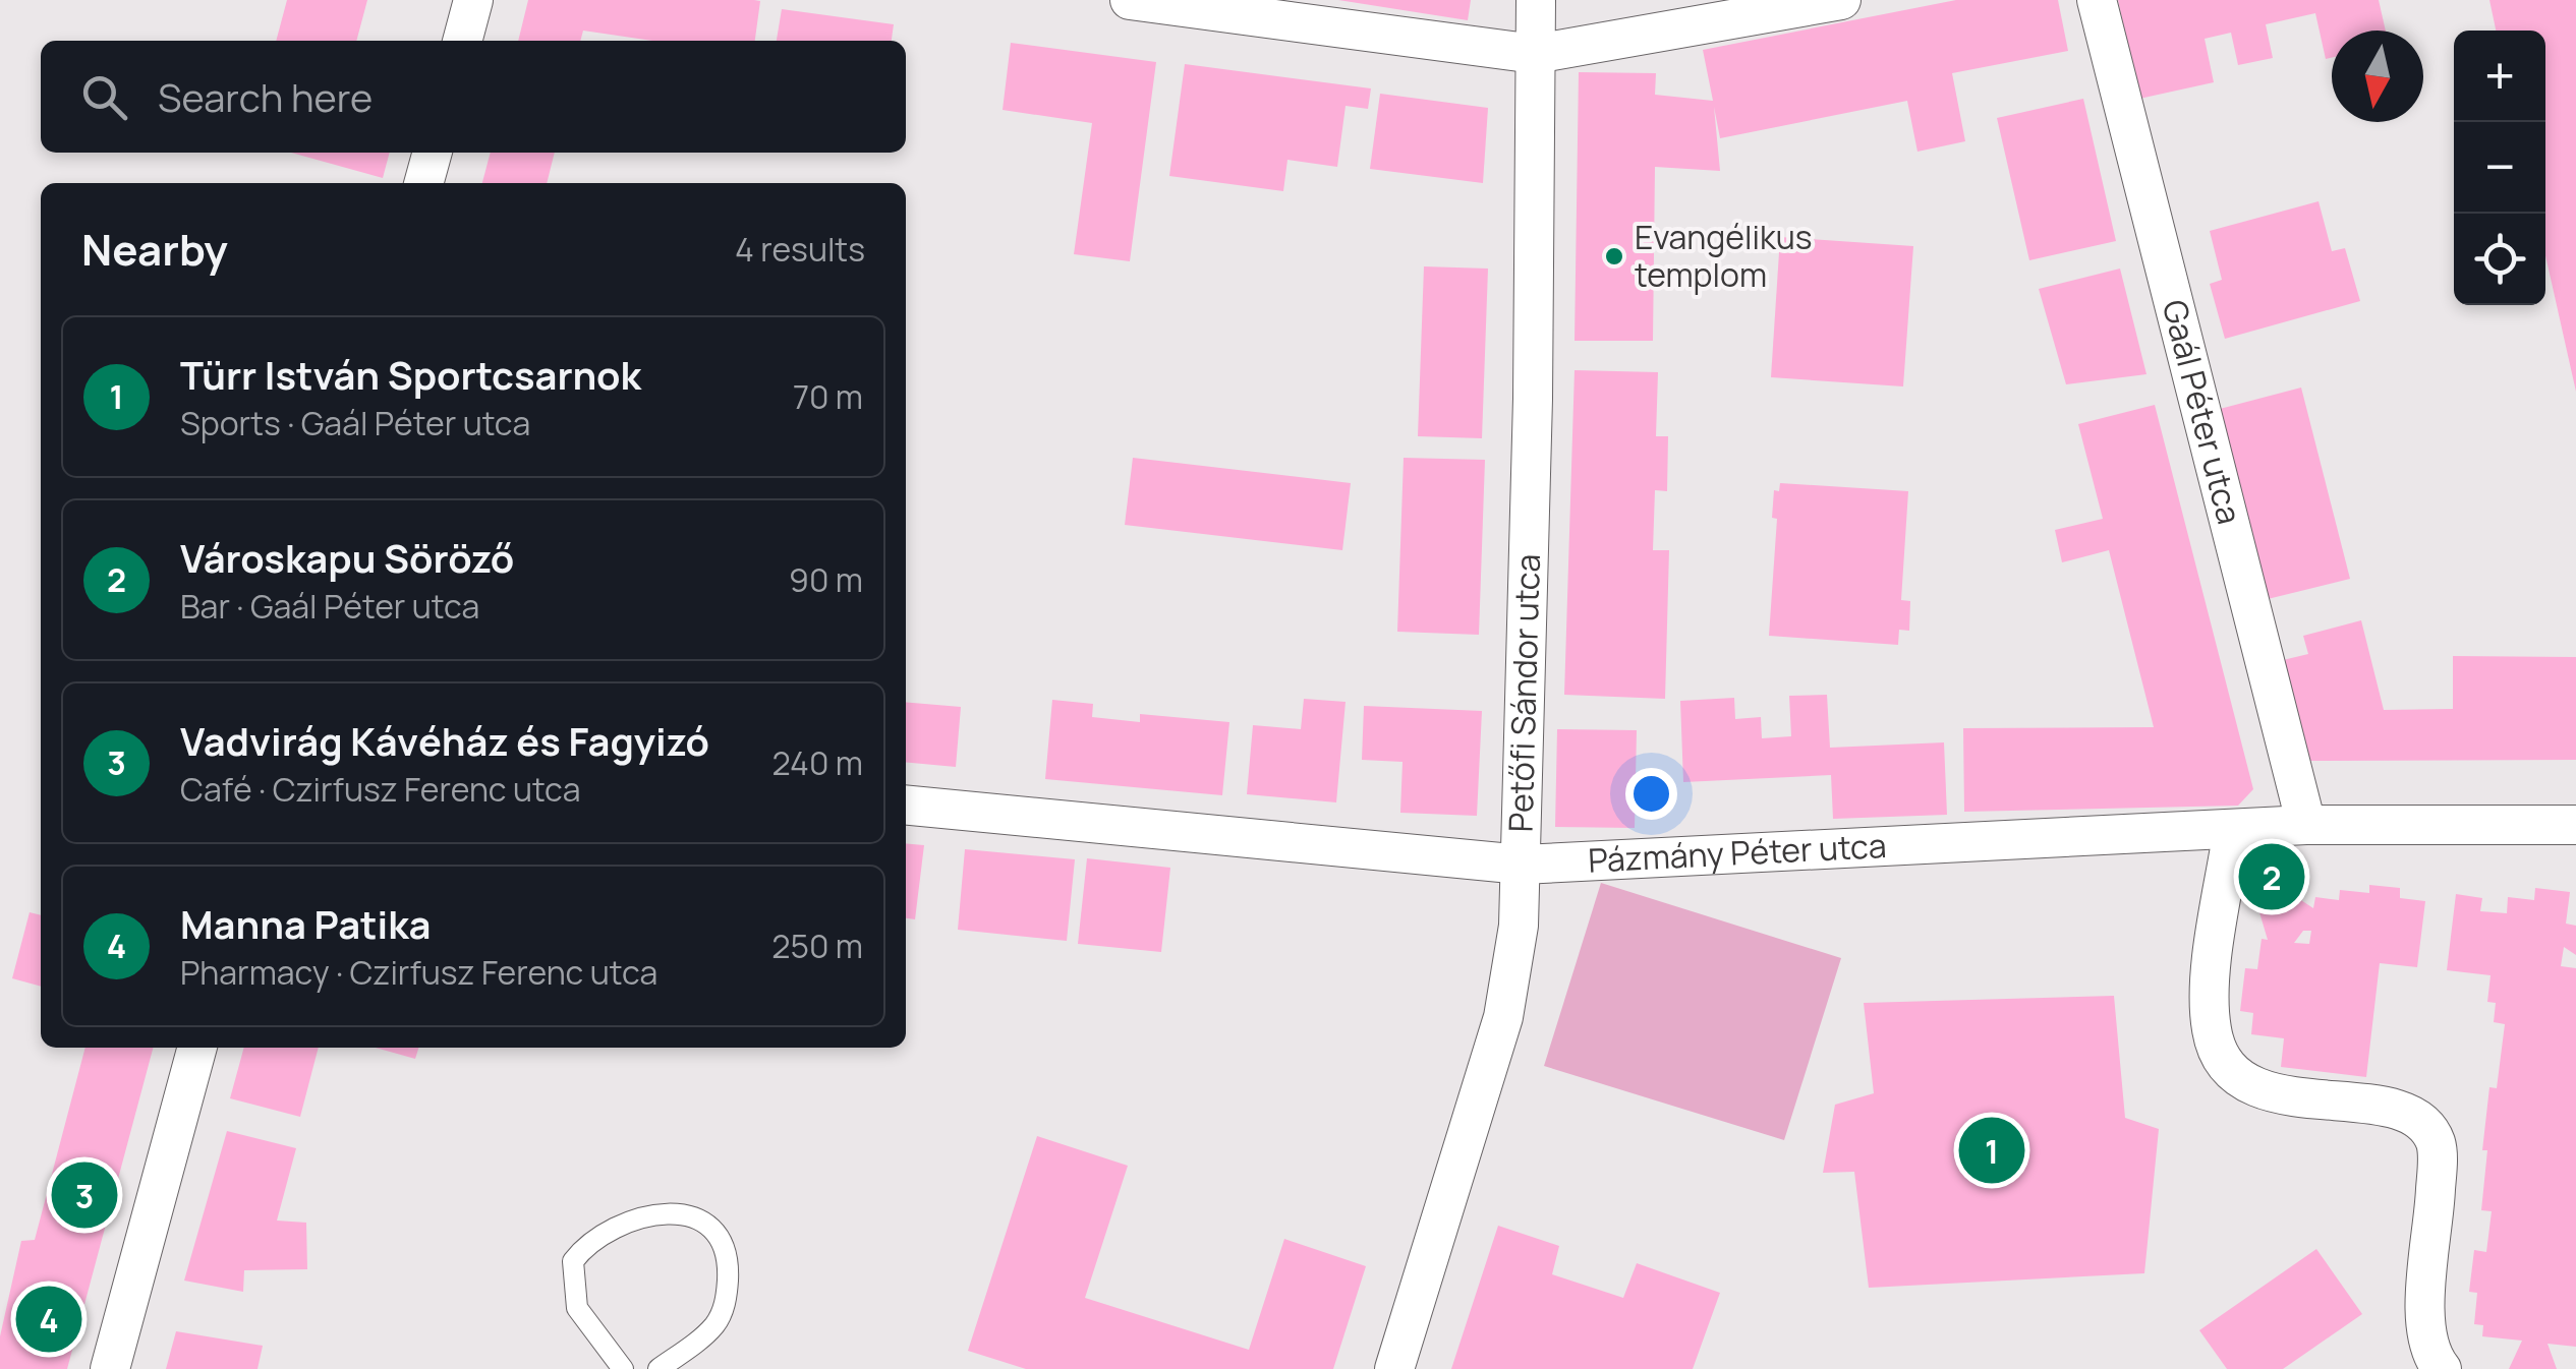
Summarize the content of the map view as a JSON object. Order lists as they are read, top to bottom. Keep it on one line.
{"streets":{"street":["Gaál Péter utca","Petőfi Sándor utca","Pázmány Péter utca"]},"crossings":[["Gaál Péter utca","Pázmány Péter utca"],["Petőfi Sándor utca","Pázmány Péter utca"]],"places":["Evangélikus templom"],"north":"bottom","page":{"map_buttons":["+","−"],"search":"Search here","heading":["Nearby","4 results"],"list":[{"mark":"1","name":"Türr István Sportcsarnok","note":"Sports · Gaál Péter utca","value":"70 m"},{"mark":"2","name":"Városkapu Söröző","note":"Bar · Gaál Péter utca","value":"90 m"},{"mark":"3","name":"Vadvirág Kávéház és Fagyizó","note":"Café · Czirfusz Ferenc utca","value":"240 m"},{"mark":"4","name":"Manna Patika","note":"Pharmacy · Czirfusz Ferenc utca","value":"250 m"}],"pins":["2","1","3","4"]}}
